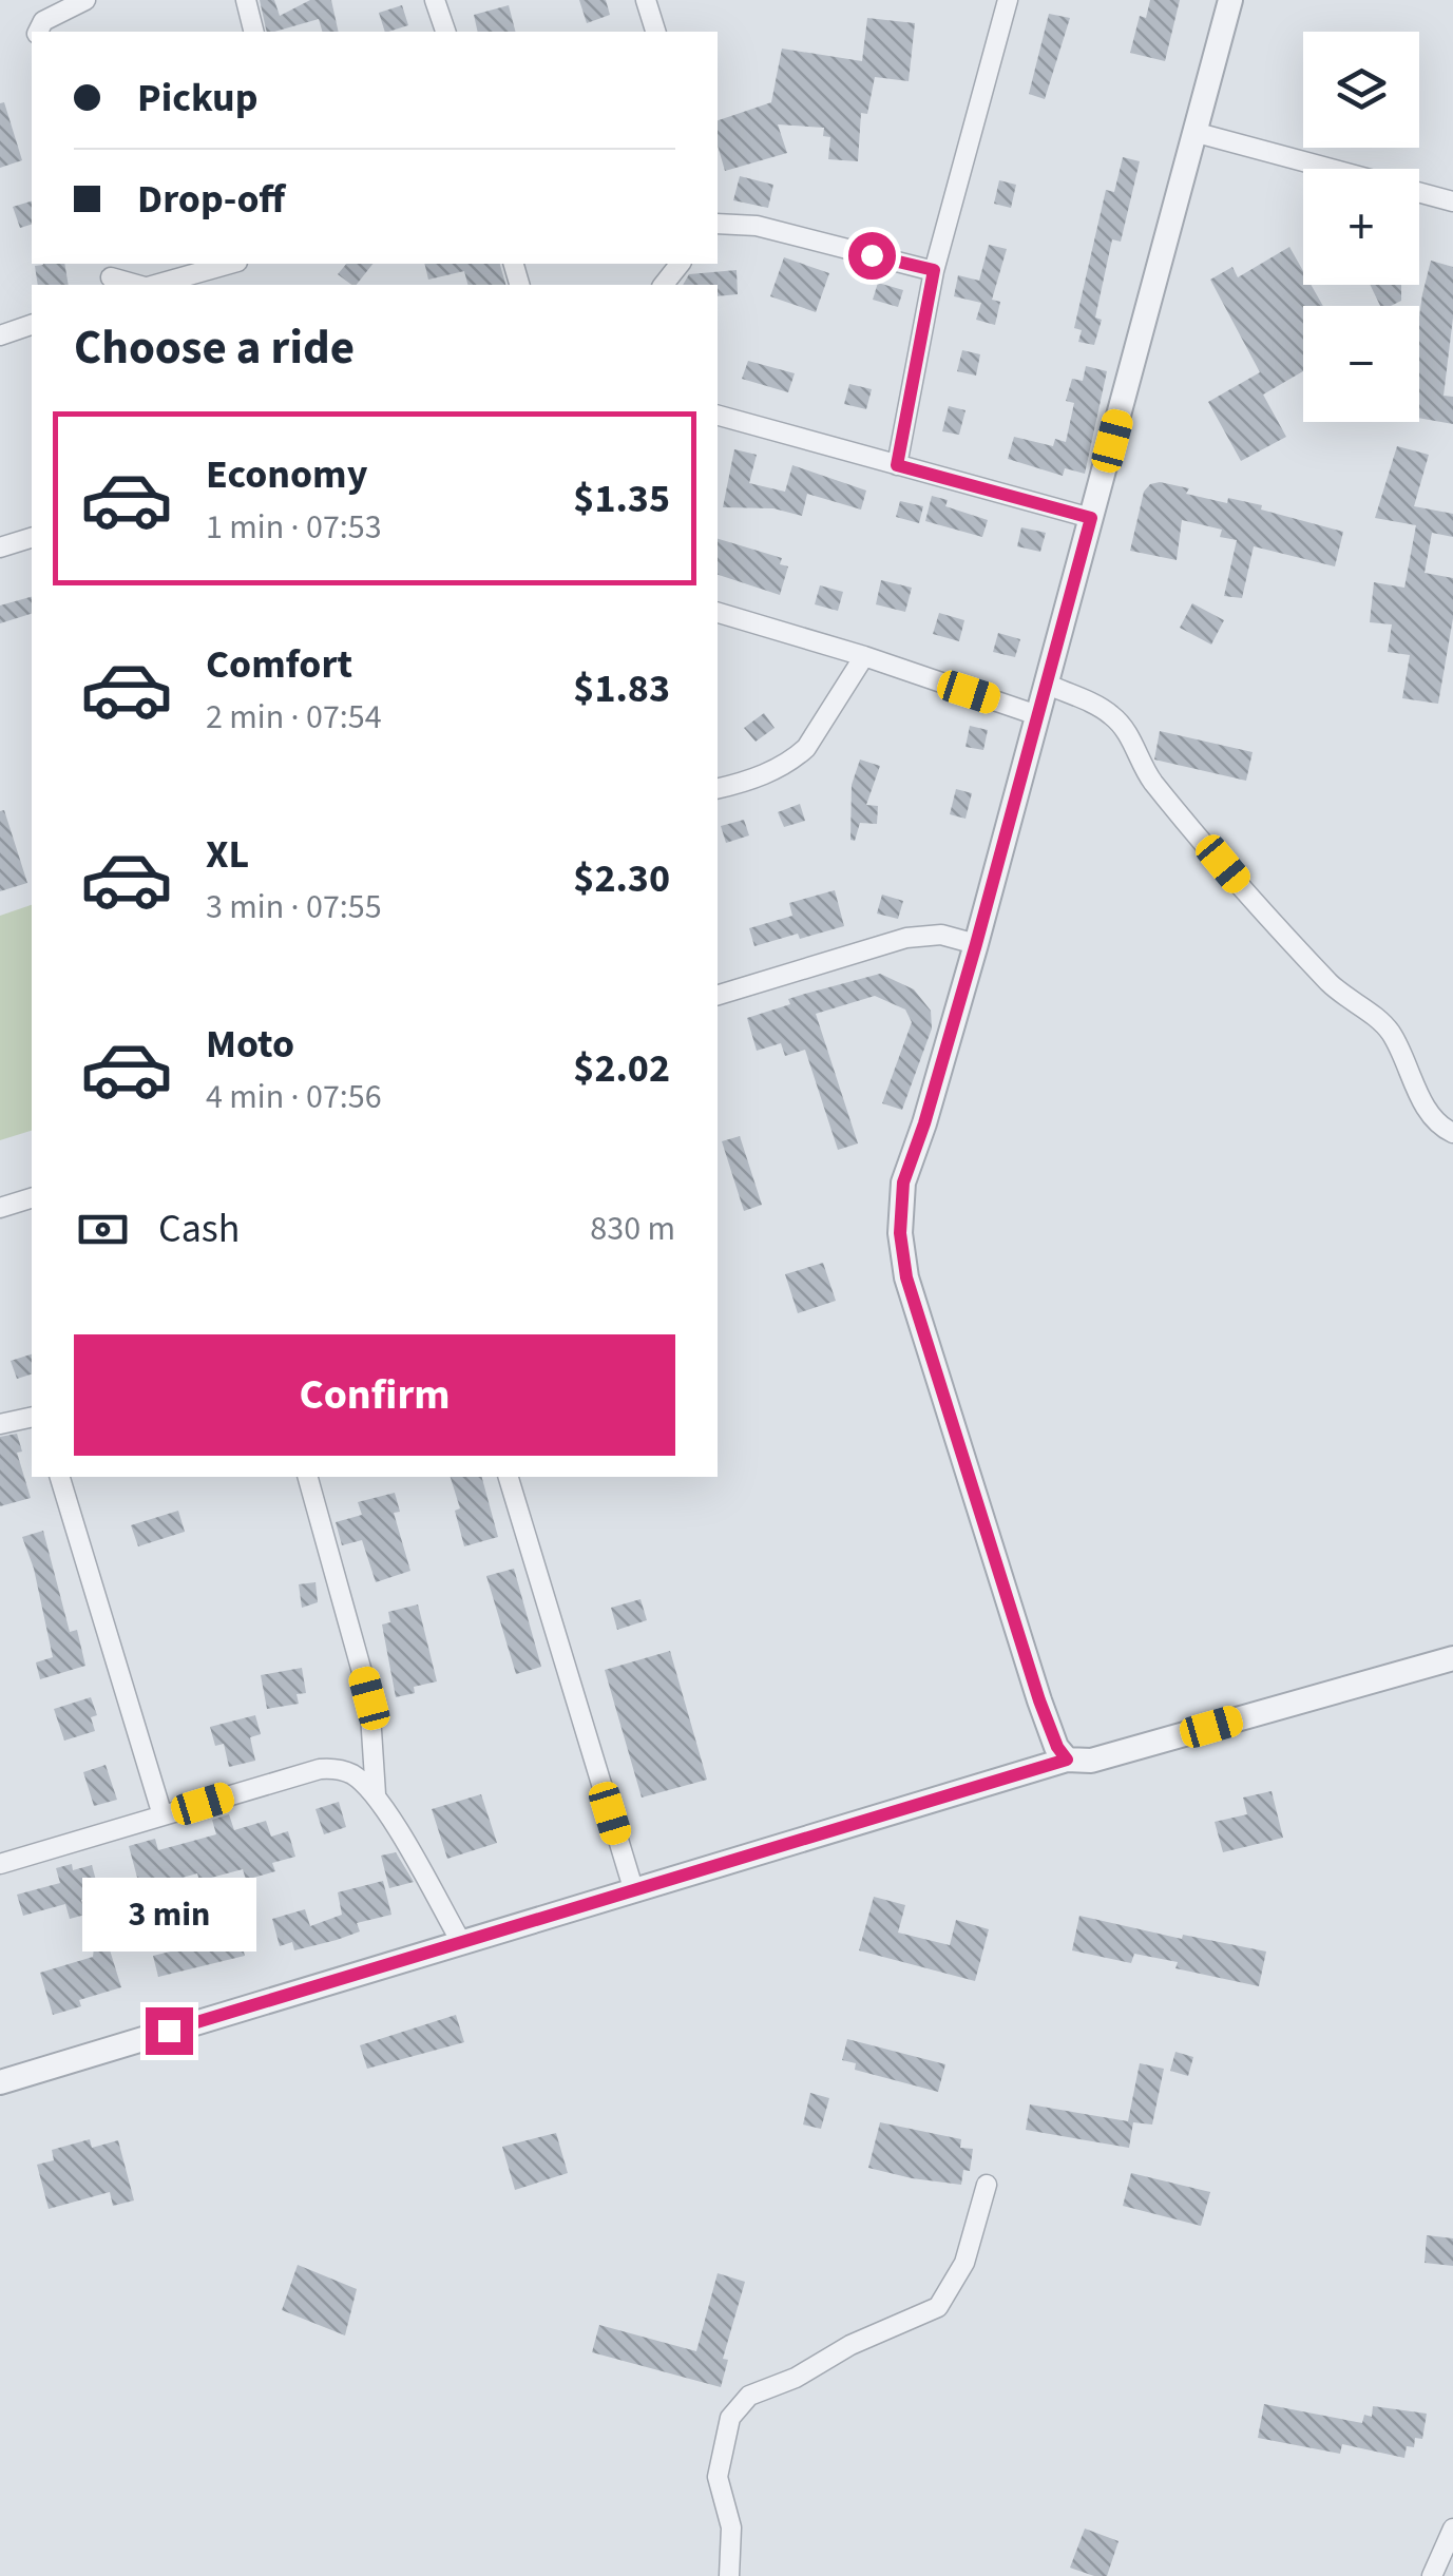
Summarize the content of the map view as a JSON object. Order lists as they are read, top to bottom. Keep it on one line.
{"page":{"map_buttons":["+","−"],"banner":["Pickup","Drop-off"],"heading":"Choose a ride","list":[{"name":"Economy","note":"1 min · 07:53","value":"$1.35"},{"name":"Comfort","note":"2 min · 07:54","value":"$1.83"},{"name":"XL","note":"3 min · 07:55","value":"$2.30"},{"name":"Moto","note":"4 min · 07:56","value":"$2.02"}],"pay":["Cash","830 m"],"buttons":"Confirm","bubble":"3 min"}}
